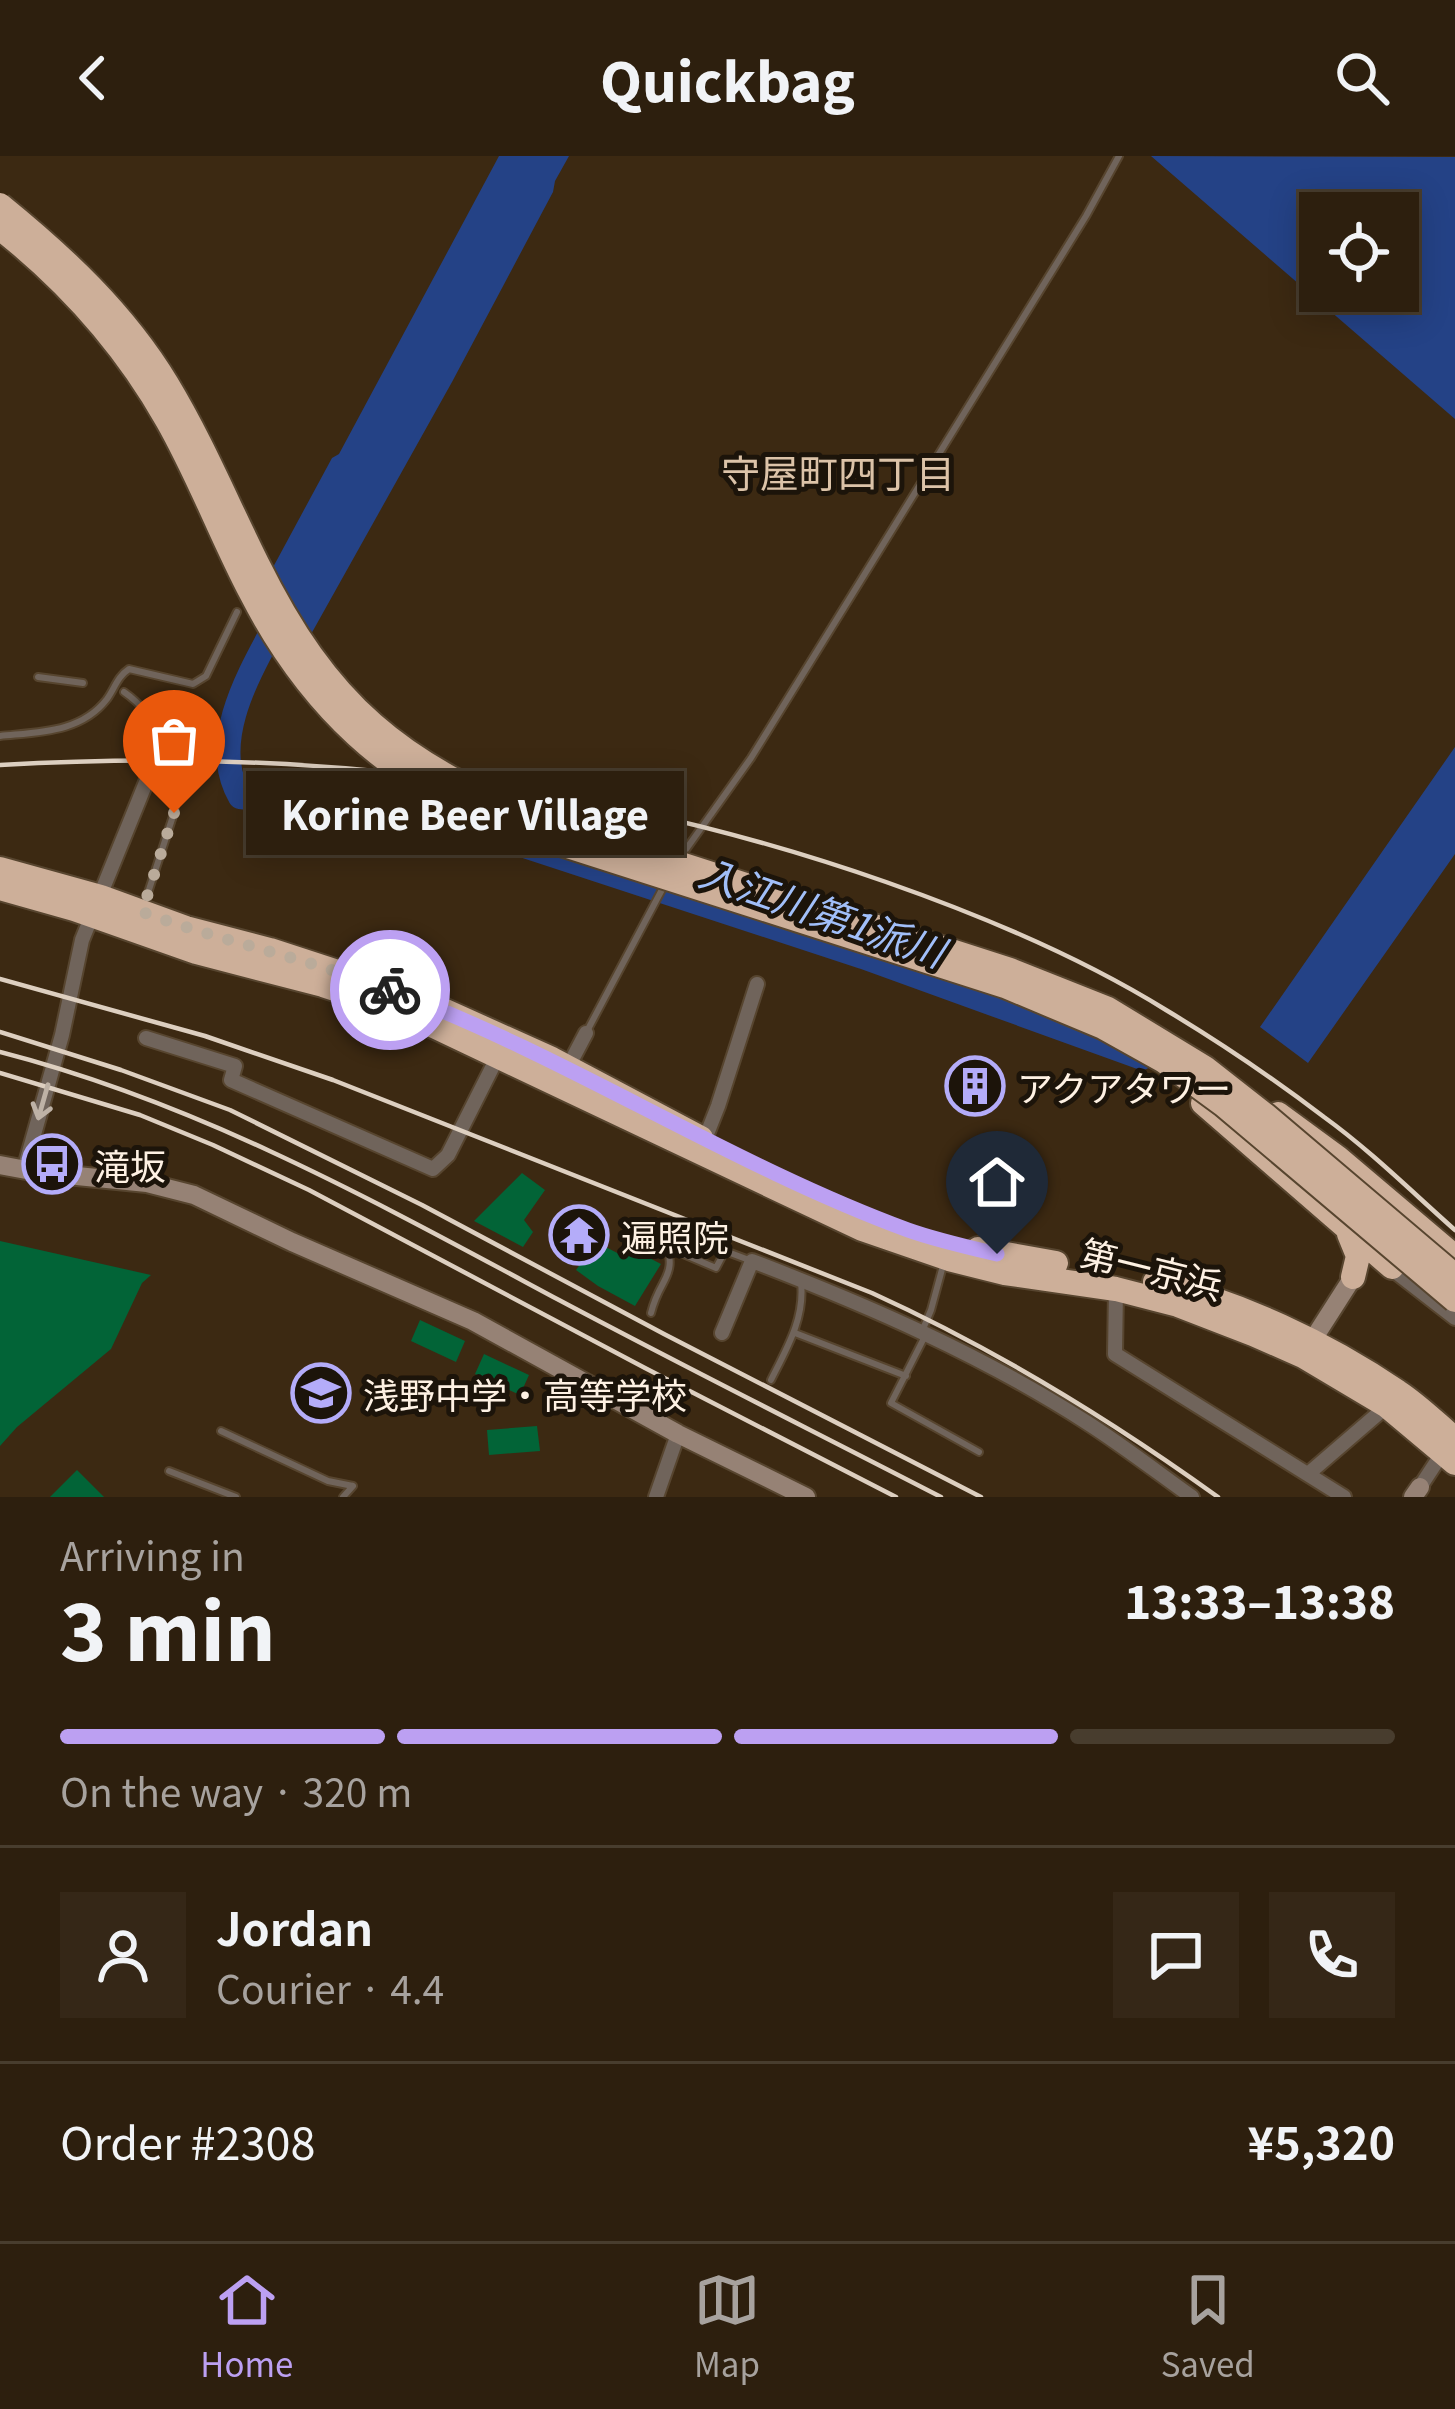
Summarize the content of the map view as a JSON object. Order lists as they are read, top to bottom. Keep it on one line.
{"streets":{"highway":["第一京浜"]},"districts":["守屋町四丁目"],"water":["入江川第1派川"],"places":{"other":["Korine Beer Village"],"building":["アクアタワー"],"bus stop":["滝坂"],"temple":["遍照院"],"school or university":["浅野中学・高等学校"]},"page":{"header":"Quickbag","bubble":"Korine Beer Village","heading":["3 min","Arriving in","13:33–13:38"],"panel":["Jordan","Courier · 4.4","Order #2308","¥5,320"],"bar":"On the way · 320 m","tabs":["Home","Map","Saved"]}}
